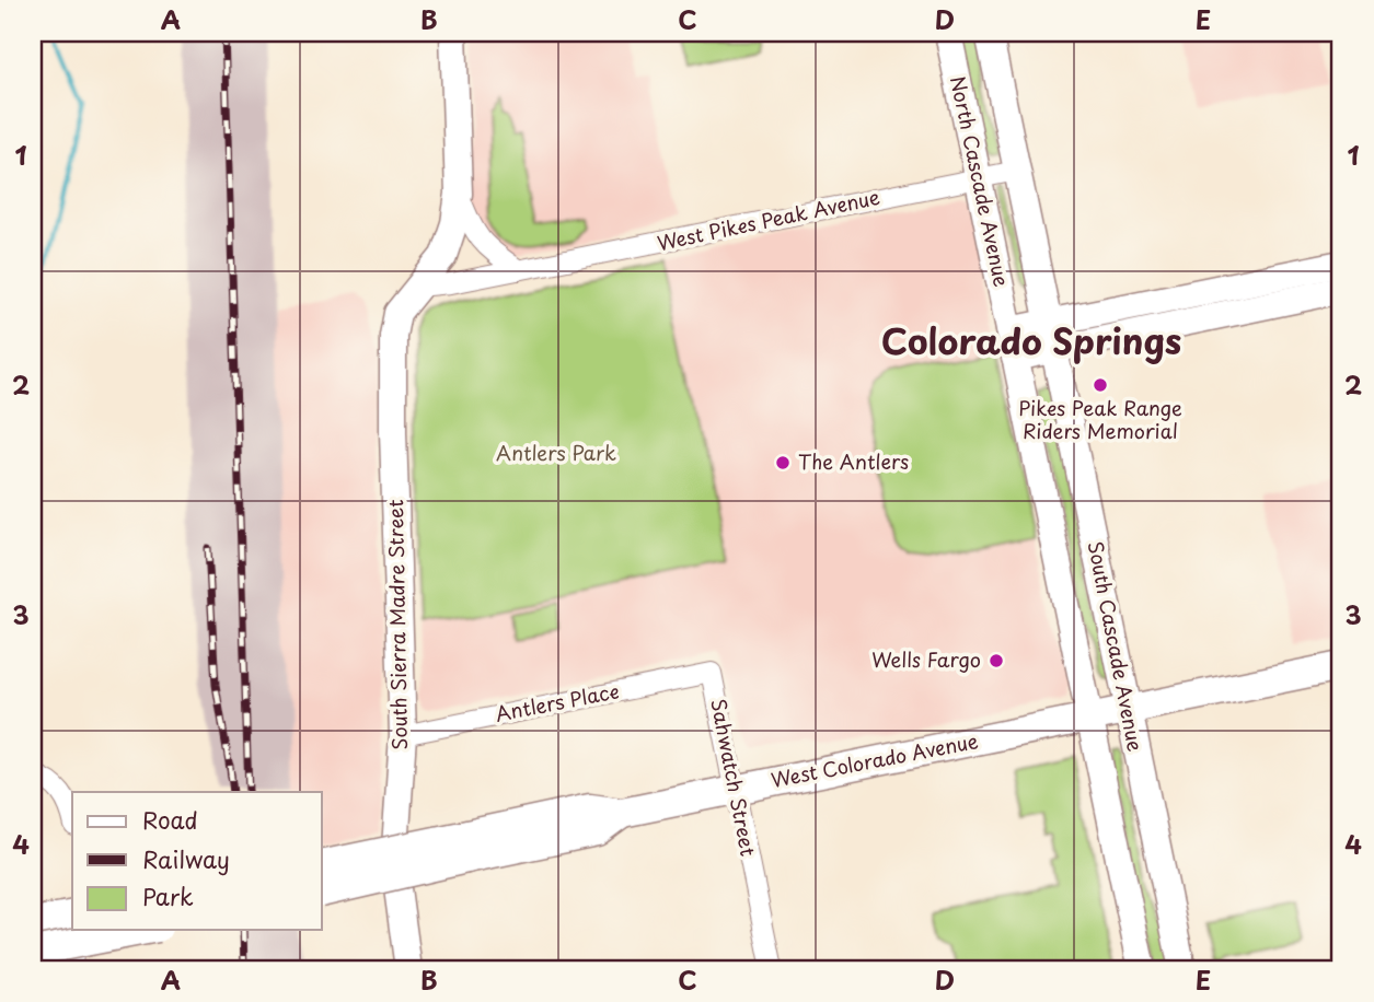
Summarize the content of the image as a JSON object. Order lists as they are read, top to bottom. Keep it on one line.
{"streets":{"main road":["North Cascade Avenue","South Sierra Madre Street","South Cascade Avenue","West Colorado Avenue"],"street":["West Pikes Peak Avenue","Antlers Place","Sahwatch Street"]},"crossings":[["North Cascade Avenue","West Pikes Peak Avenue"],["North Cascade Avenue","South Cascade Avenue"],["West Pikes Peak Avenue","South Sierra Madre Street"],["South Sierra Madre Street","Antlers Place"],["South Cascade Avenue","West Colorado Avenue"],["Antlers Place","Sahwatch Street"],["West Colorado Avenue","Sahwatch Street"]],"districts":["Colorado Springs"],"parks":["Antlers Park"],"places":["Pikes Peak Range Riders Memorial","The Antlers","Wells Fargo"],"legend":["Road","Railway","Park"],"grid":{"columns":["A","B","C","D","E"],"rows":["1","2","3","4"]}}
